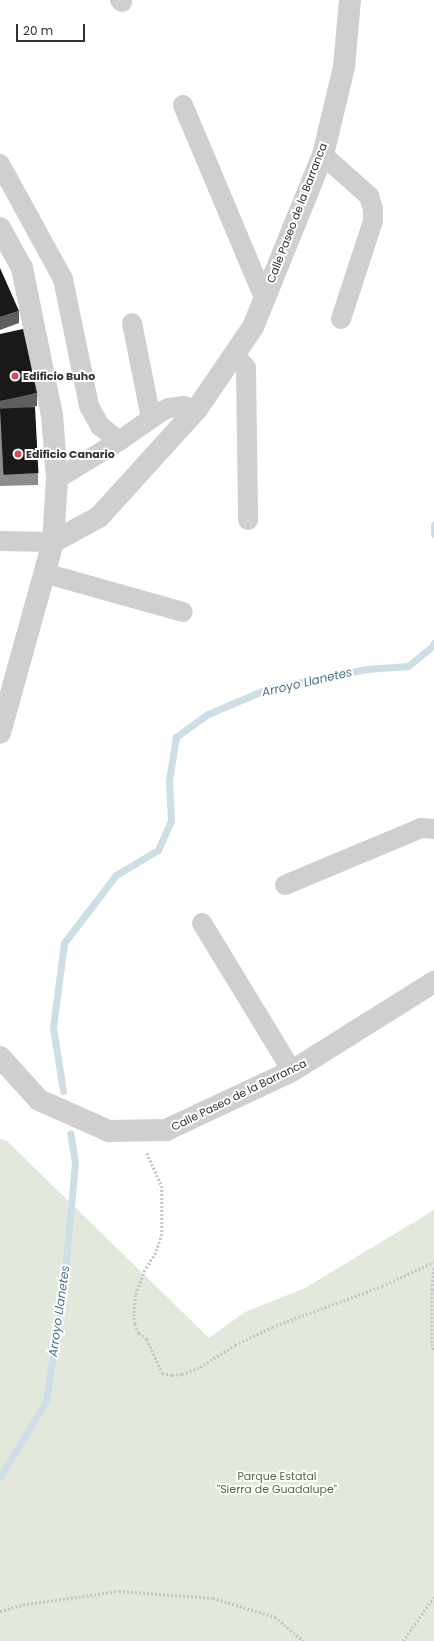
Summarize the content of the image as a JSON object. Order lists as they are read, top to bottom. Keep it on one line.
{"streets":{"street":["Calle Paseo de la Barranca"]},"water":["Arroyo Llanetes"],"parks":["Parque Estatal \"Sierra de Guadalupe\""],"places":["Edificio Buho","Edificio Canario"],"scale_bar":"20 m"}
